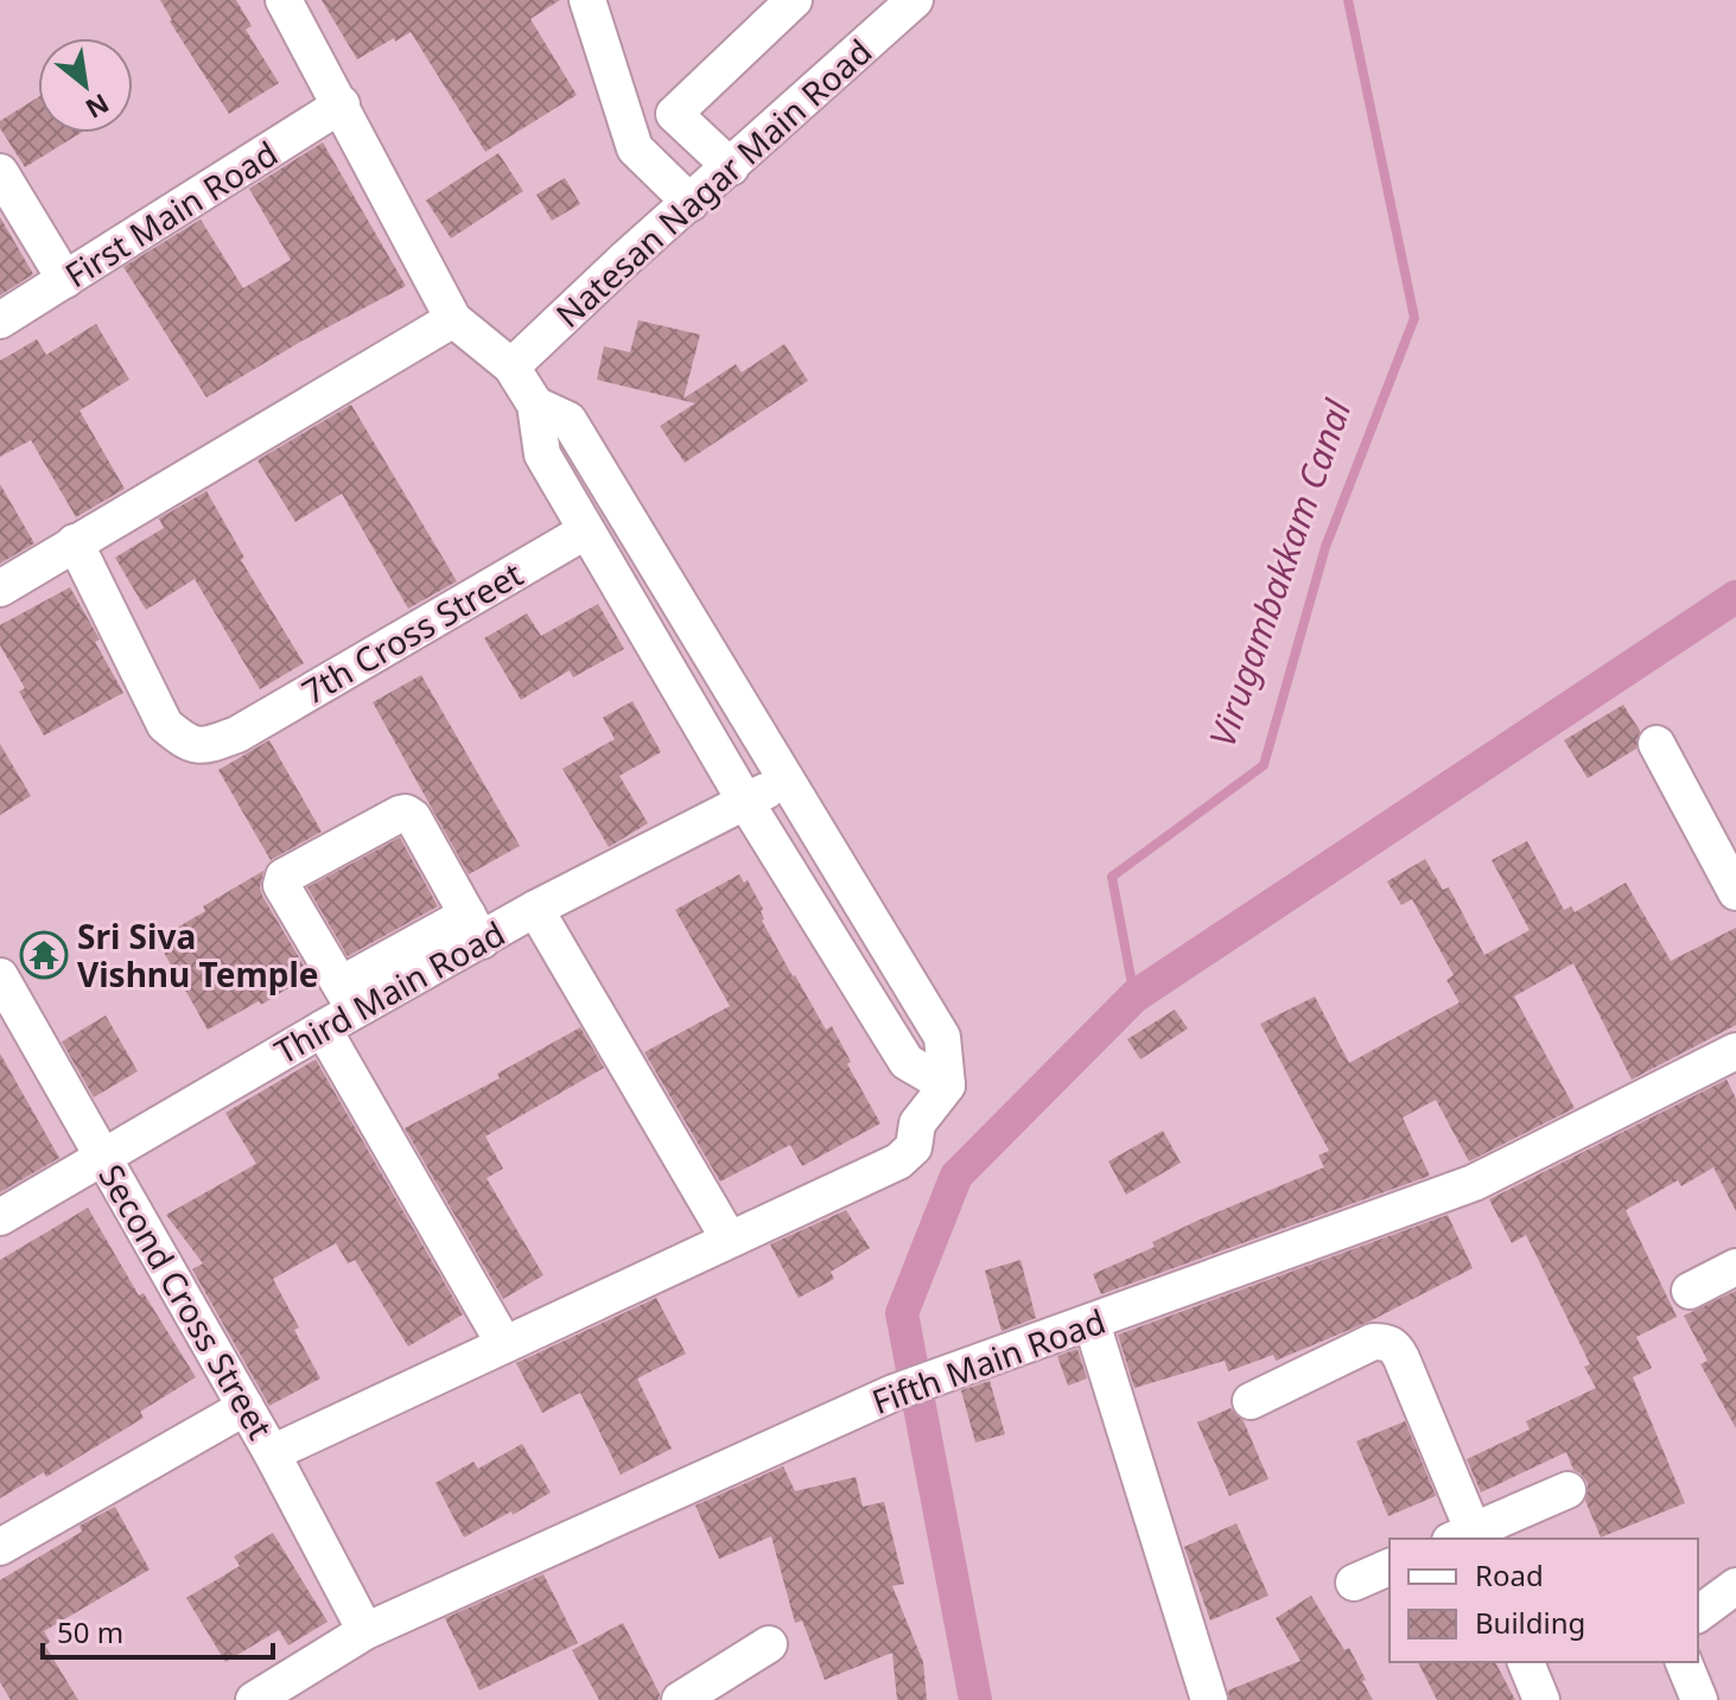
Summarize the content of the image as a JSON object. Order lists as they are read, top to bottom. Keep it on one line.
{"streets":{"street":["Natesan Nagar Main Road","First Main Road","7th Cross Street","Third Main Road","Second Cross Street","Fifth Main Road"]},"crossings":[["Third Main Road","Second Cross Street"],["Second Cross Street","Fifth Main Road"]],"water":["Virugambakkam Canal"],"places":{"temple":["Sri Siva Vishnu Temple"]},"legend":["Road","Building"],"scale_bar":"50 m","north":"bottom right"}
